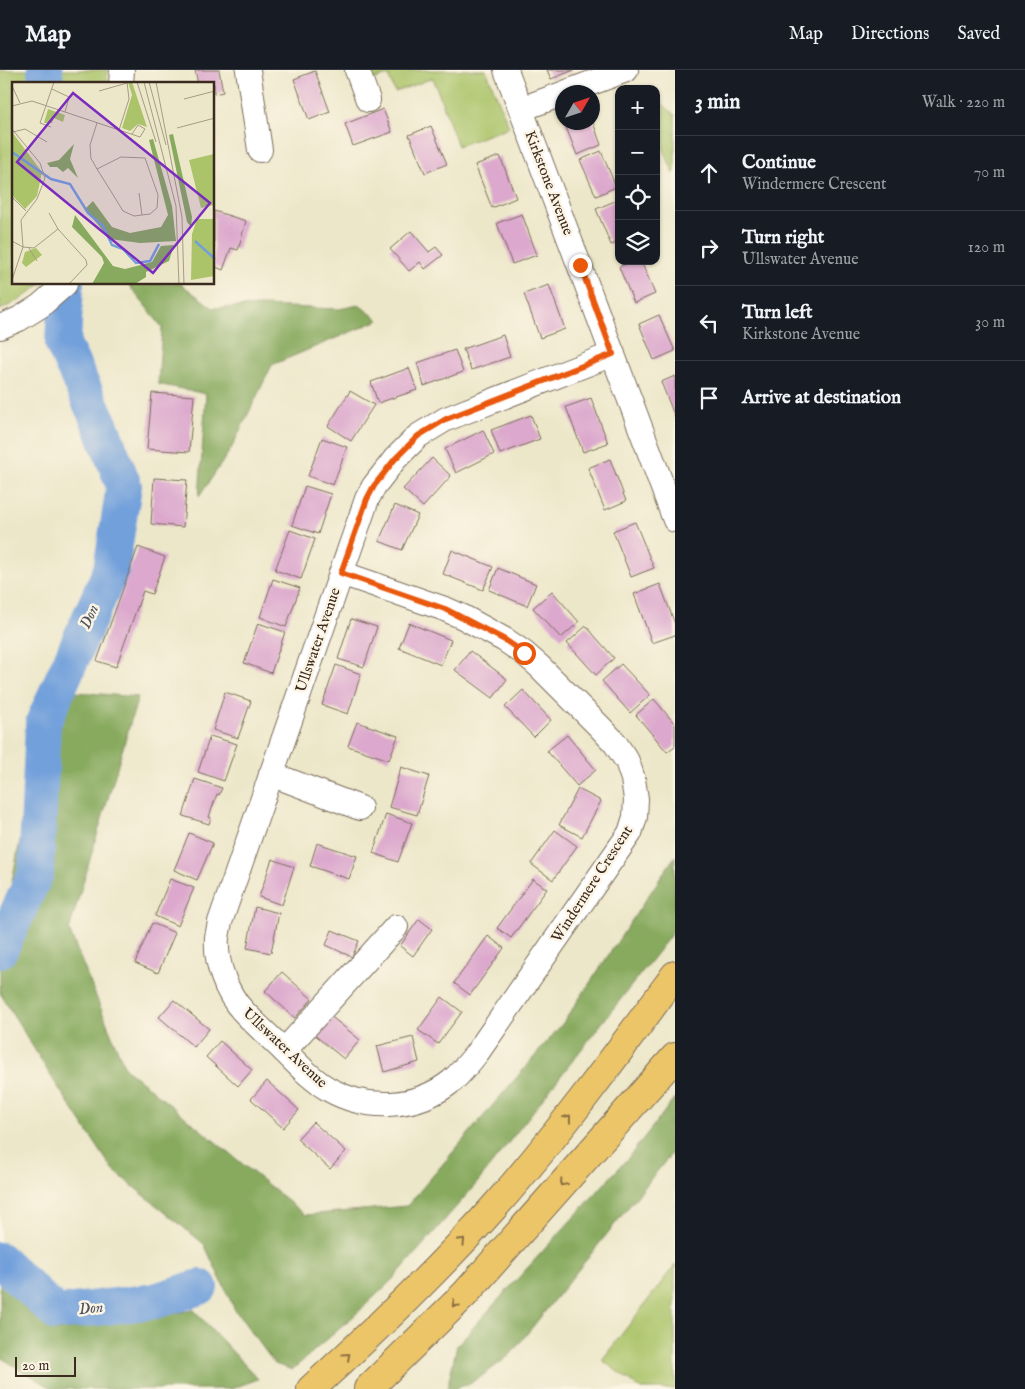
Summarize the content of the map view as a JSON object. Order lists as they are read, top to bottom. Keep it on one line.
{"streets":{"street":["Kirkstone Avenue","Ullswater Avenue","Windermere Crescent"]},"crossings":[["Kirkstone Avenue","Ullswater Avenue"],["Ullswater Avenue","Windermere Crescent"]],"water":["Don"],"scale_bar":"20 m","north":"top right","page":{"header":"Map","nav":["Map","Directions","Saved"],"heading":["3 min","Walk · 220 m"],"map_buttons":["+","−"],"list":[["Continue","Windermere Crescent","70 m"],["Turn right","Ullswater Avenue","120 m"],["Turn left","Kirkstone Avenue","30 m"],"Arrive at destination"],"scale":"20 m"}}
